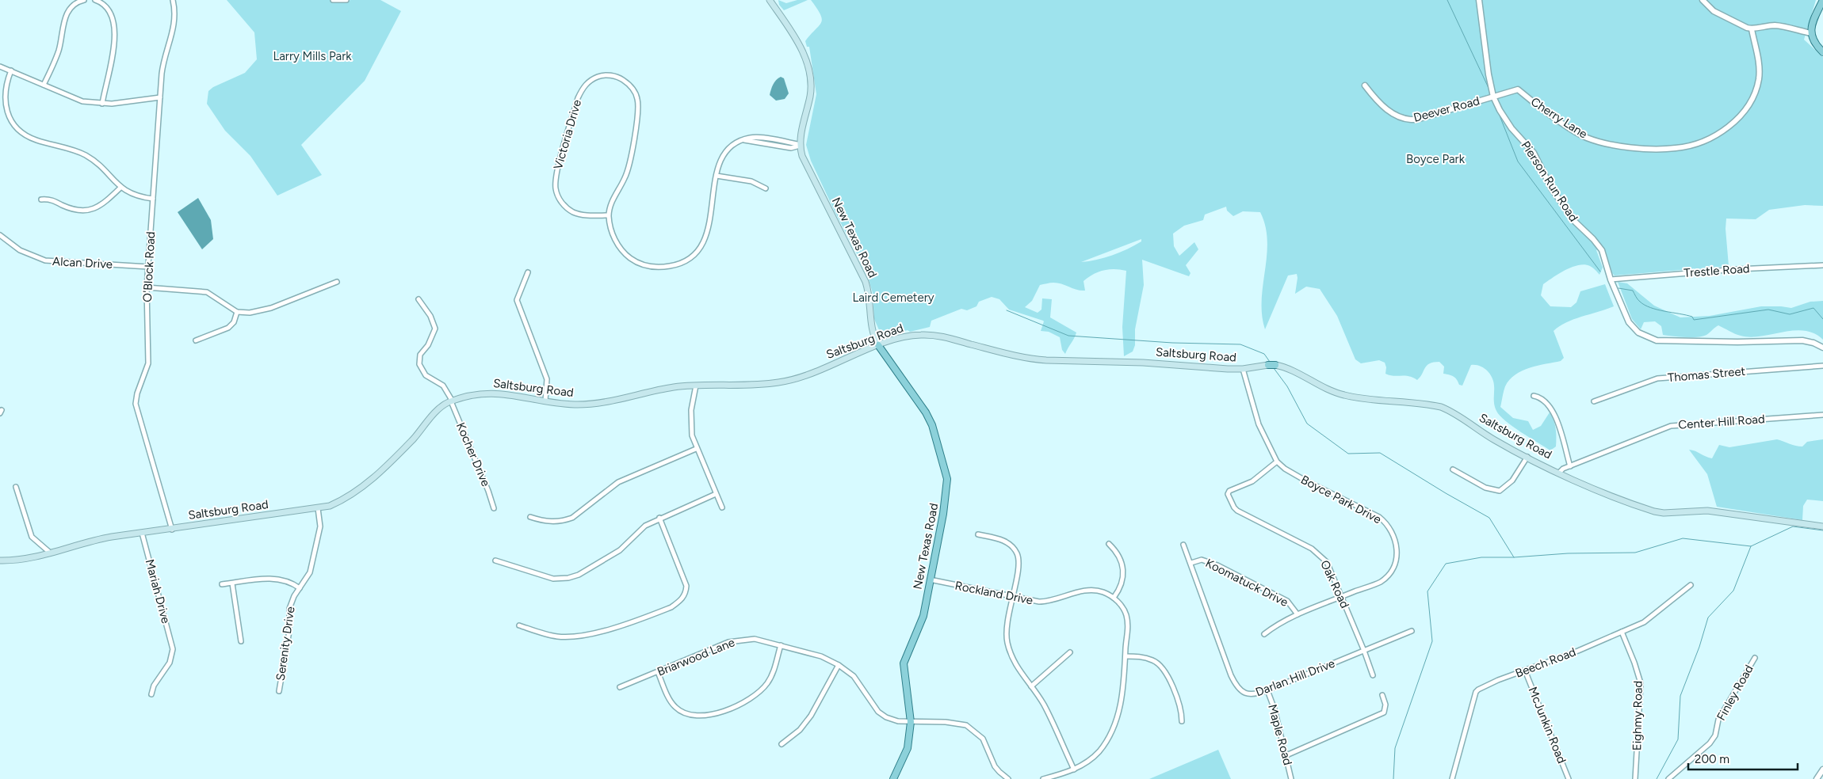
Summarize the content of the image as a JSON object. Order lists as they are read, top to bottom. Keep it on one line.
{"streets":{"main road":["New Texas Road","Saltsburg Road"],"street":["Deever Road","Cherry Lane","Victoria Drive","Pierson Run Road","Alcan Drive","O'Block Road","Trestle Road","Thomas Street","Center Hill Road","Kocher Drive","Boyce Park Drive","Koomatuck Drive","Oak Road","Mariah Drive","Rockland Drive","Serenity Drive","Briarwood Lane","Beech Road","Darlan Hill Drive","Finley Road","Eighmy Road","McJunkin Road","Maple Road"]},"crossings":[["Deever Road","Cherry Lane"],["Deever Road","Pierson Run Road"],["Cherry Lane","Pierson Run Road"],["Pierson Run Road","Trestle Road"],["New Texas Road","Saltsburg Road"],["New Texas Road","Rockland Drive"],["New Texas Road","Briarwood Lane"],["Alcan Drive","O'Block Road"],["O'Block Road","Saltsburg Road"],["Saltsburg Road","Center Hill Road"],["Saltsburg Road","Kocher Drive"],["Saltsburg Road","Boyce Park Drive"],["Saltsburg Road","Mariah Drive"],["Saltsburg Road","Serenity Drive"],["Boyce Park Drive","Koomatuck Drive"],["Boyce Park Drive","Oak Road"],["Koomatuck Drive","Darlan Hill Drive"],["Oak Road","Darlan Hill Drive"],["Beech Road","Eighmy Road"],["Beech Road","McJunkin Road"],["Darlan Hill Drive","Maple Road"]],"parks":["Larry Mills Park","Boyce Park","Laird Cemetery"],"scale_bar":"200 m"}
